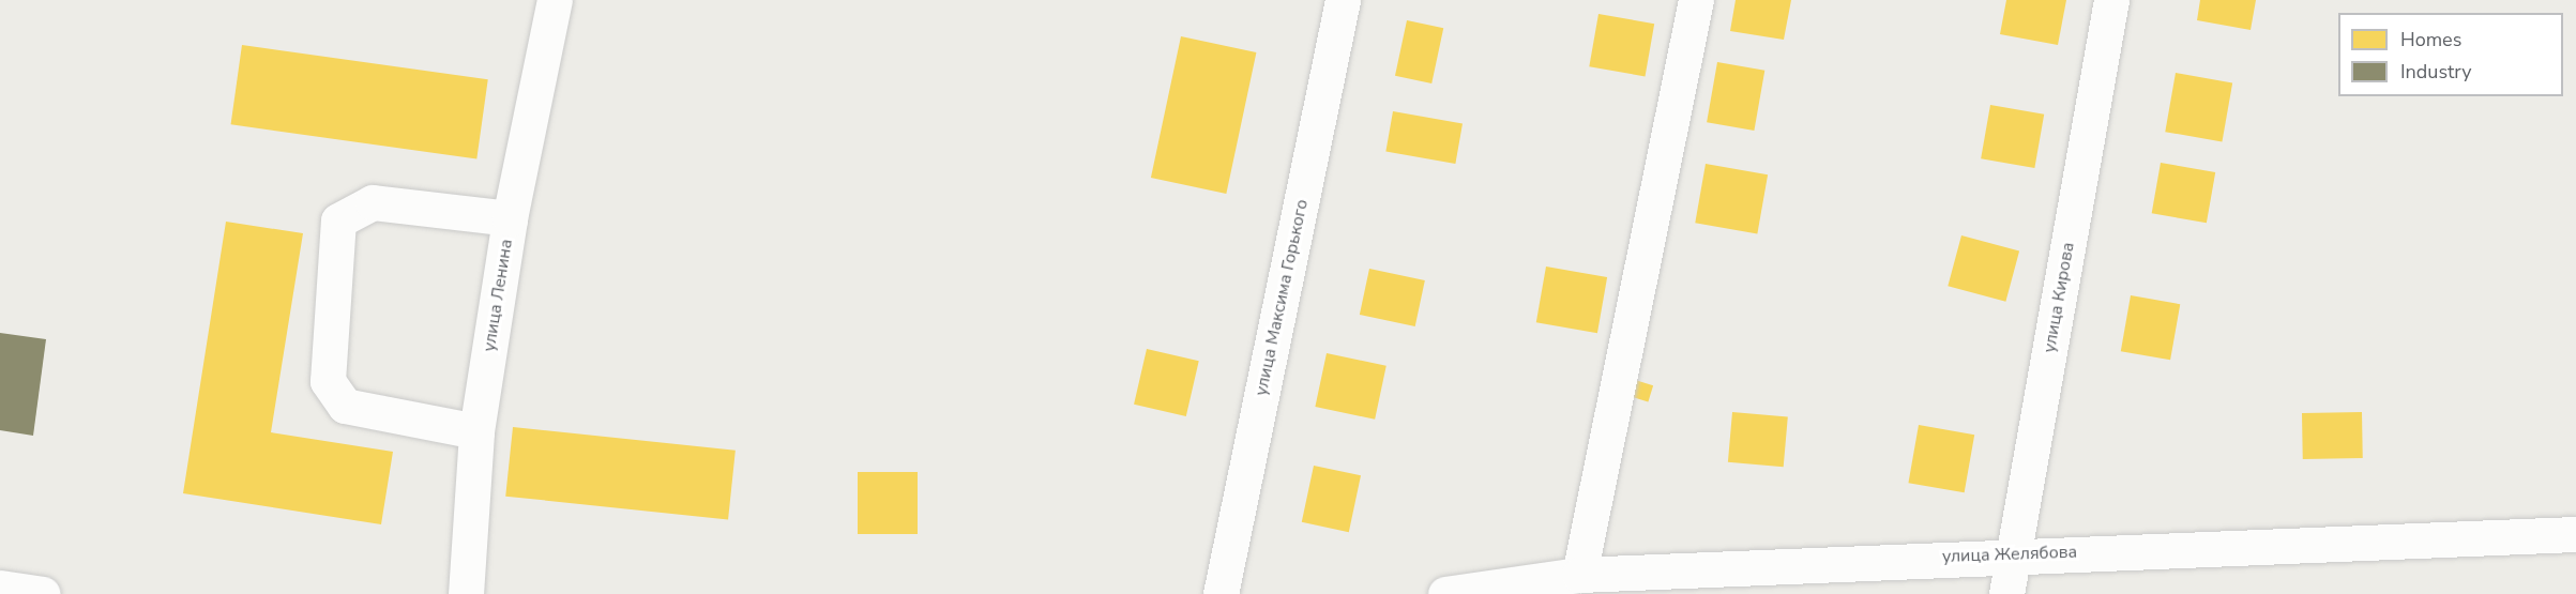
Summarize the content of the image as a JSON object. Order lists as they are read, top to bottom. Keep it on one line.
{"streets":{"street":["улица Ленина","улица Максима Горького","улица Кирова","улица Желябова"]},"crossings":[["улица Кирова","улица Желябова"]],"legend":["Homes","Industry"]}
